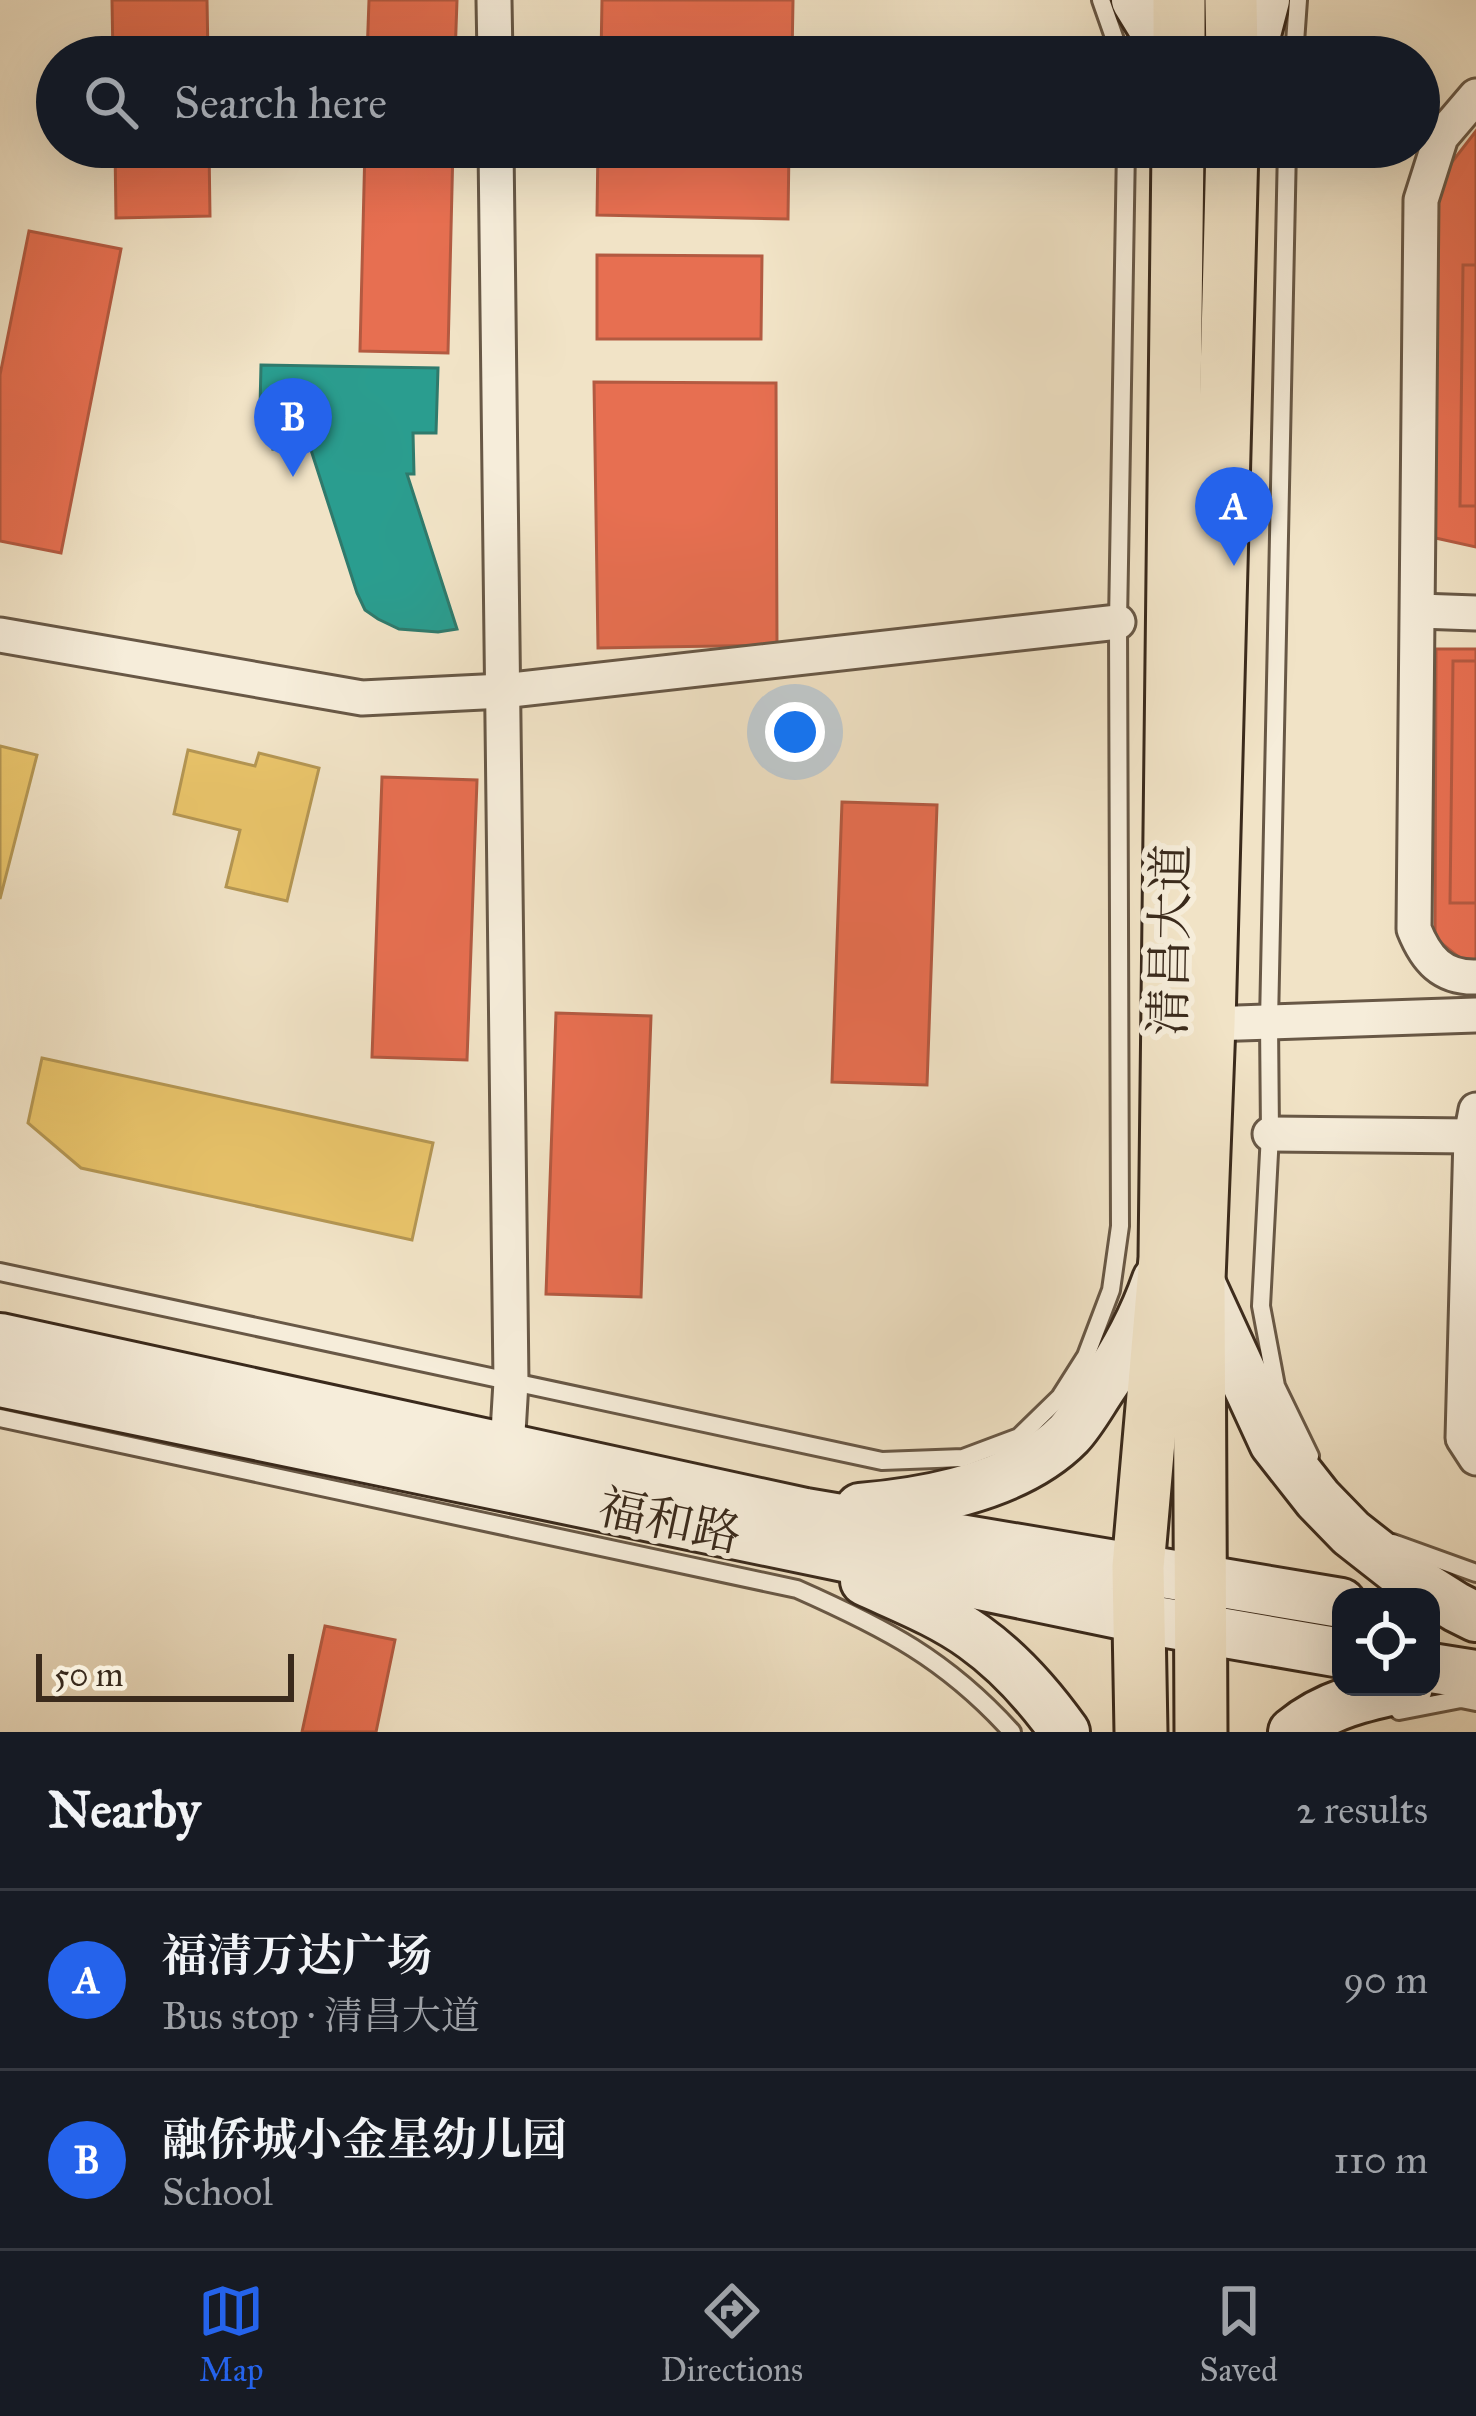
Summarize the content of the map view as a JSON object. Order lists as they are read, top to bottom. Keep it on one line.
{"streets":{"main road":["清昌大道"],"street":["福和路"]},"crossings":[["清昌大道","福和路"]],"scale_bar":"50 m","page":{"search":"Search here","pins":["B","A"],"scale":"50 m","heading":["Nearby","2 results"],"list":[{"mark":"A","name":"福清万达广场","note":"Bus stop · 清昌大道","value":"90 m"},{"mark":"B","name":"融侨城小金星幼儿园","note":"School","value":"110 m"}],"nav":["Map","Directions","Saved"]}}
